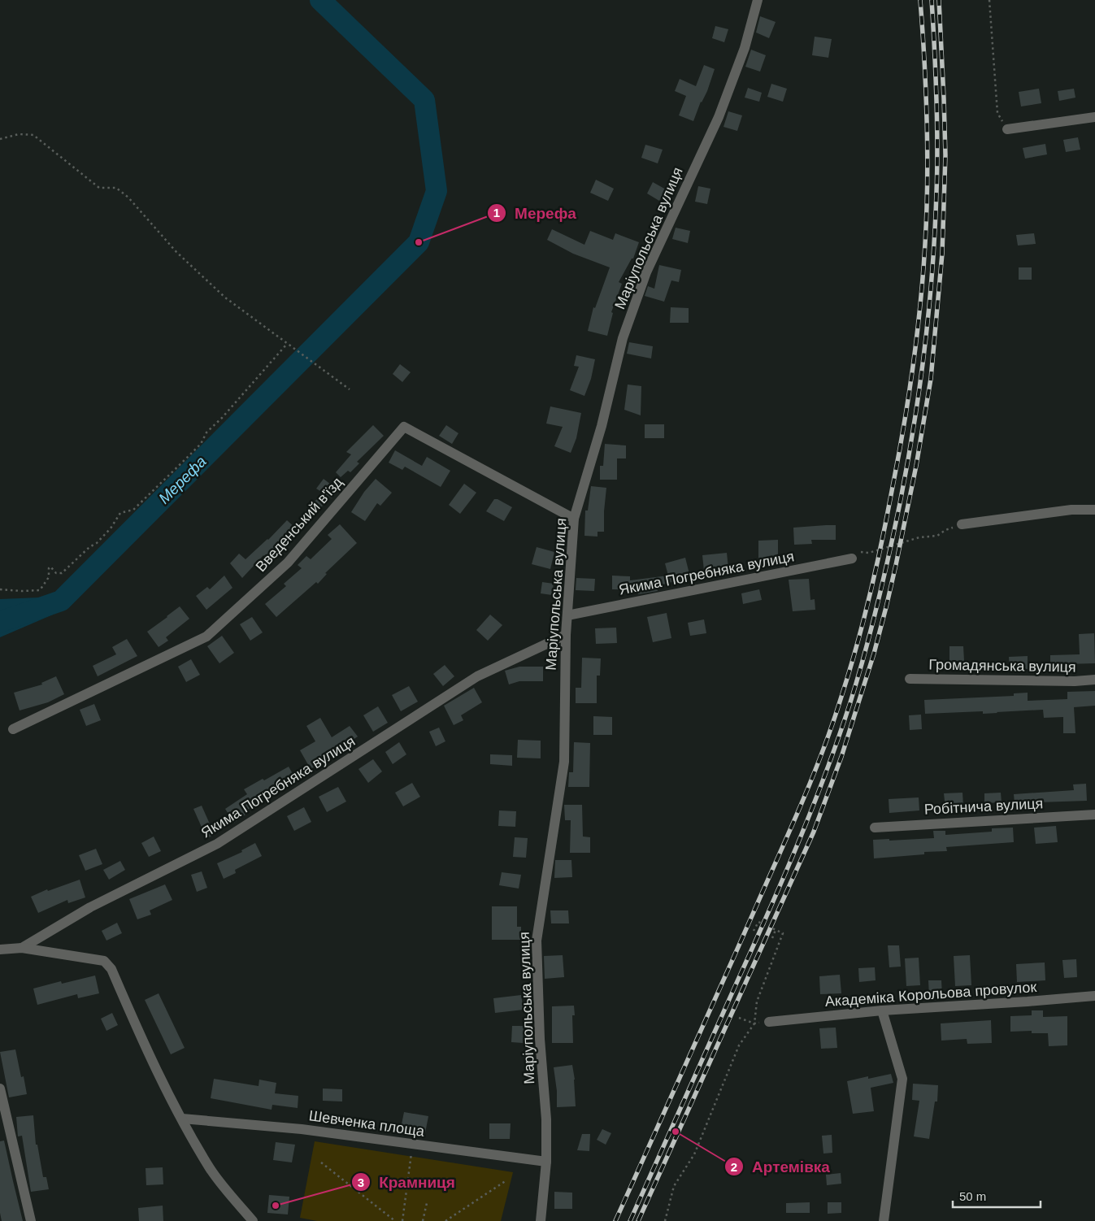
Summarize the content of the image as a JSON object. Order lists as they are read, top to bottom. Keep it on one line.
{"streets":{"street":["Маріупольська вулиця","Введенський в'їзд","Якима Погребняка вулиця","Громадянська вулиця","Робітнича вулиця","Академіка Корольова провулок","Шевченка площа"]},"crossings":[["Маріупольська вулиця","Введенський в'їзд"],["Маріупольська вулиця","Якима Погребняка вулиця"],["Маріупольська вулиця","Шевченка площа"]],"water":["Мерефа"],"places":["Мерефа","Артемівка","Крамниця"],"scale_bar":"50 m"}
